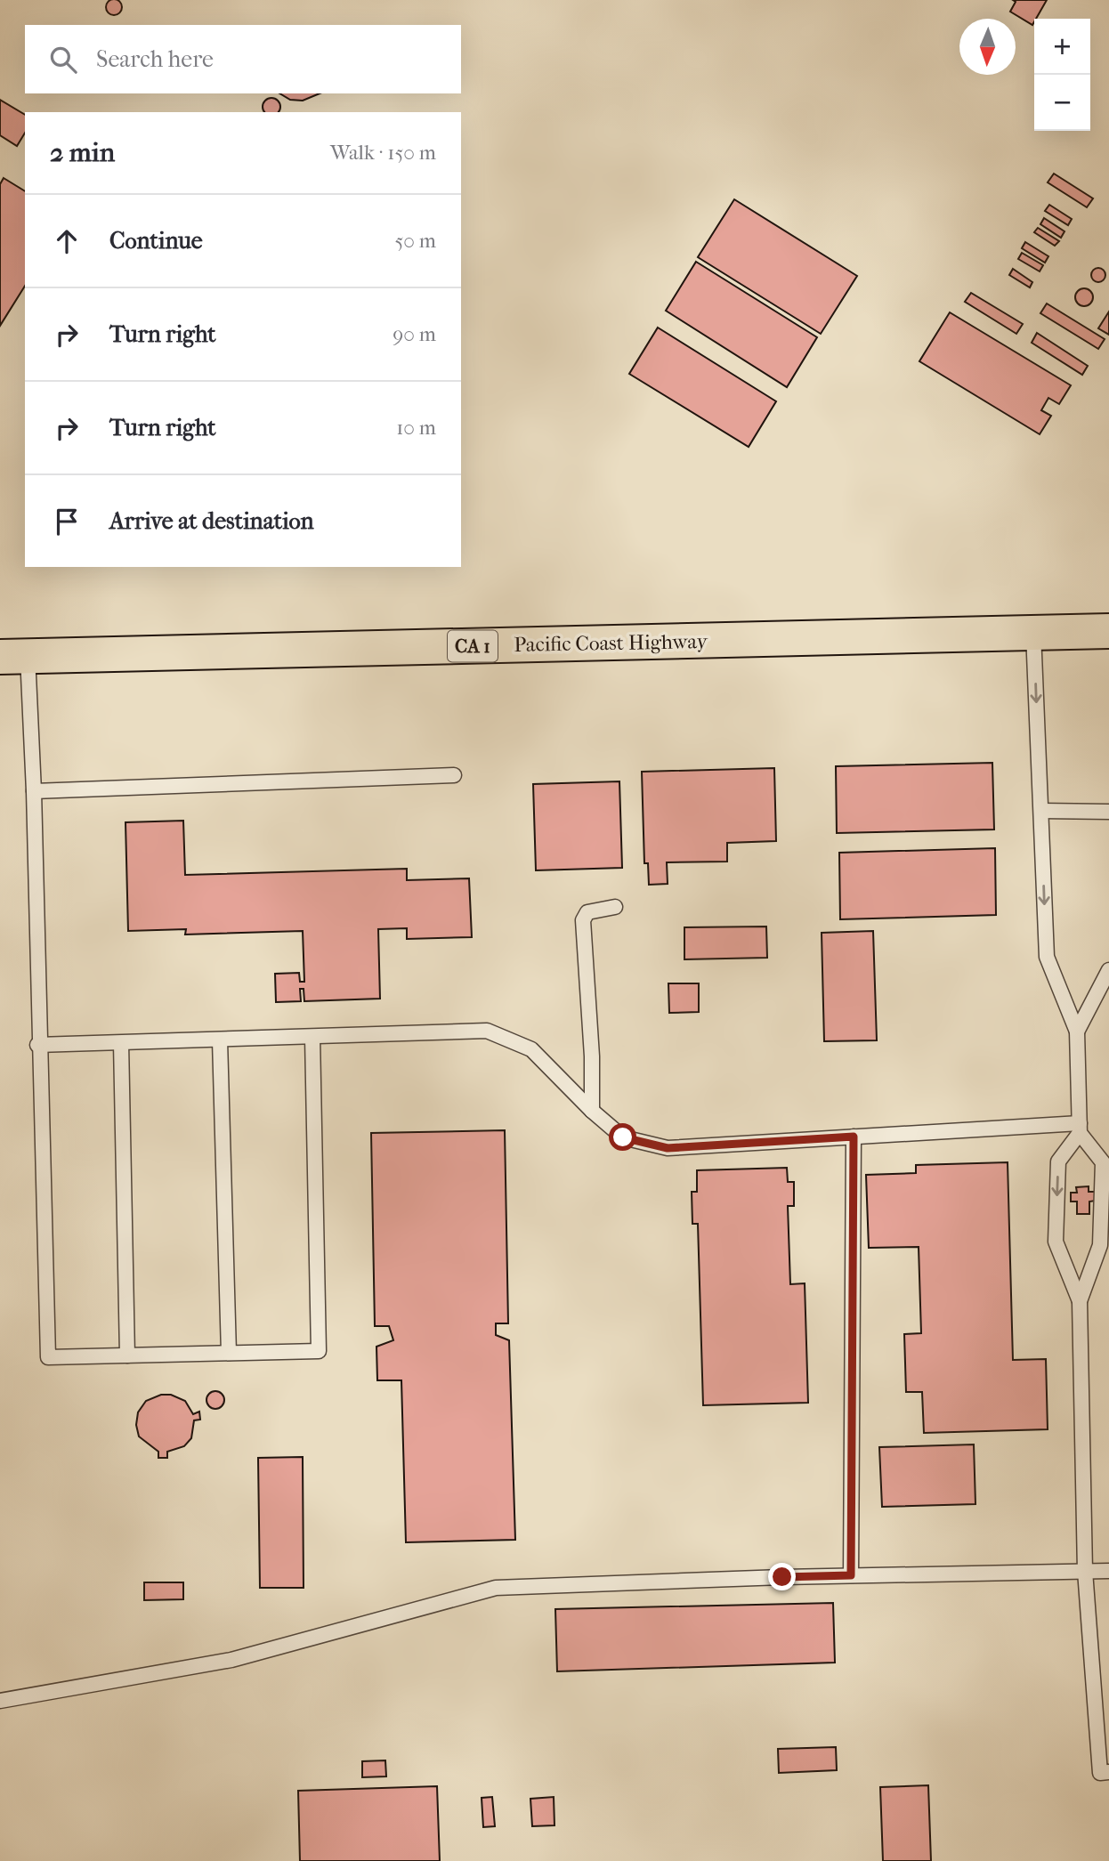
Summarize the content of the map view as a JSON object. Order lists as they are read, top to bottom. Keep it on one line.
{"streets":{"highway":["Pacific Coast Highway","CA 1"]},"north":"bottom","page":{"map_buttons":["+","−"],"search":"Search here","heading":["2 min","Walk · 150 m"],"list":[["Continue","50 m"],["Turn right","90 m"],["Turn right","10 m"],"Arrive at destination"]}}
